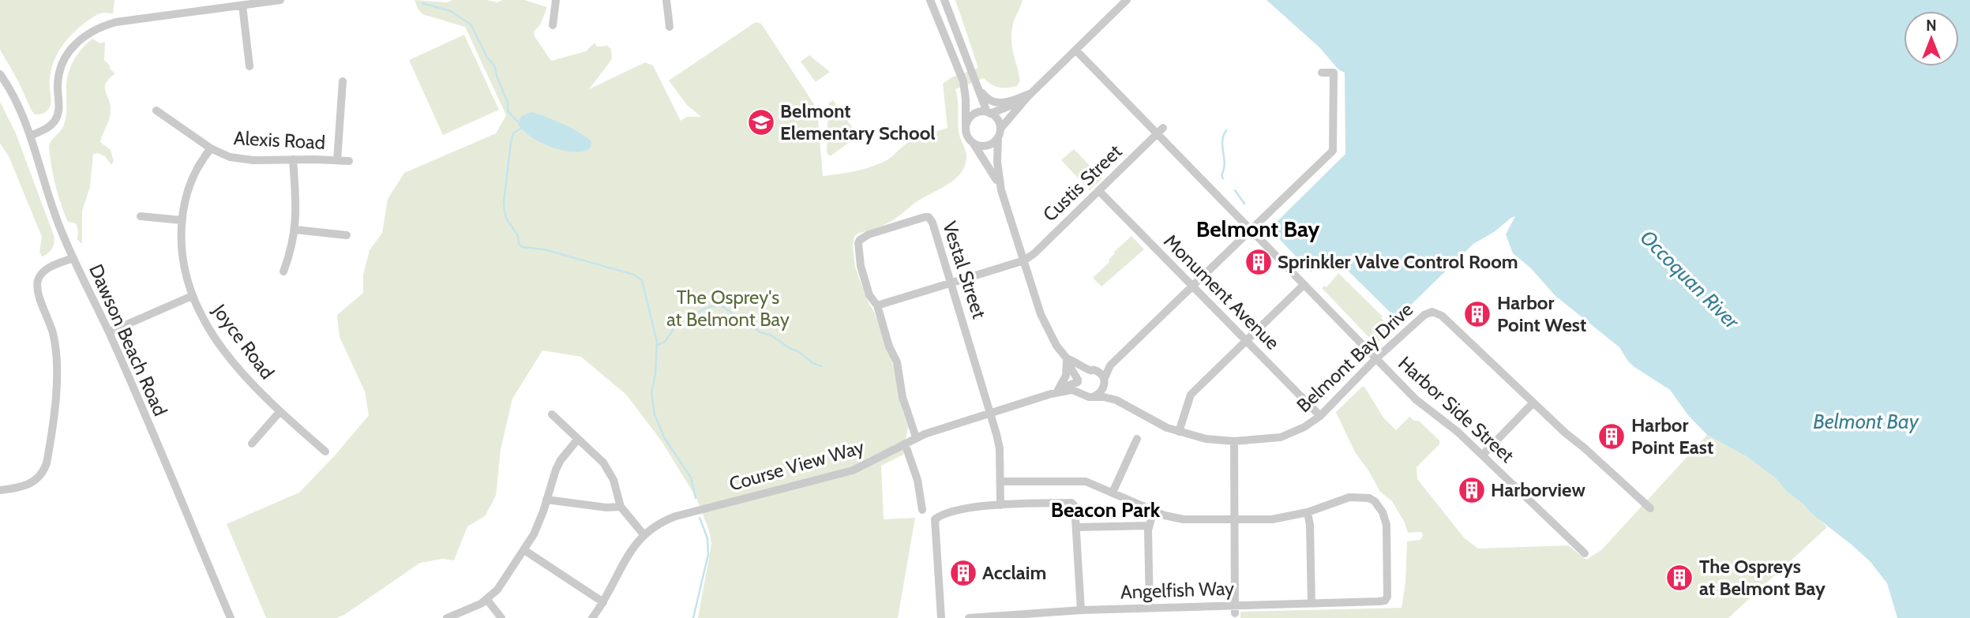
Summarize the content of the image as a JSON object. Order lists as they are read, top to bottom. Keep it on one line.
{"streets":{"street":["Alexis Road","Custis Street","Vestal Street","Monument Avenue","Dawson Beach Road","Joyce Road","Belmont Bay Drive","Harbor Side Street","Course View Way","Angelfish Way"]},"crossings":[["Alexis Road","Joyce Road"],["Custis Street","Monument Avenue"],["Custis Street","Belmont Bay Drive"],["Custis Street","Harbor Side Street"],["Vestal Street","Course View Way"],["Monument Avenue","Belmont Bay Drive"],["Belmont Bay Drive","Harbor Side Street"],["Belmont Bay Drive","Course View Way"]],"districts":["Belmont Bay","Beacon Park"],"water":["Occoquan River","Belmont Bay"],"parks":["The Osprey's at Belmont Bay"],"places":{"school or university":["Belmont Elementary School"],"building":["Sprinkler Valve Control Room","Harbor Point West","Harbor Point East","Harborview","Acclaim","The Ospreys at Belmont Bay"]},"north":"top"}
